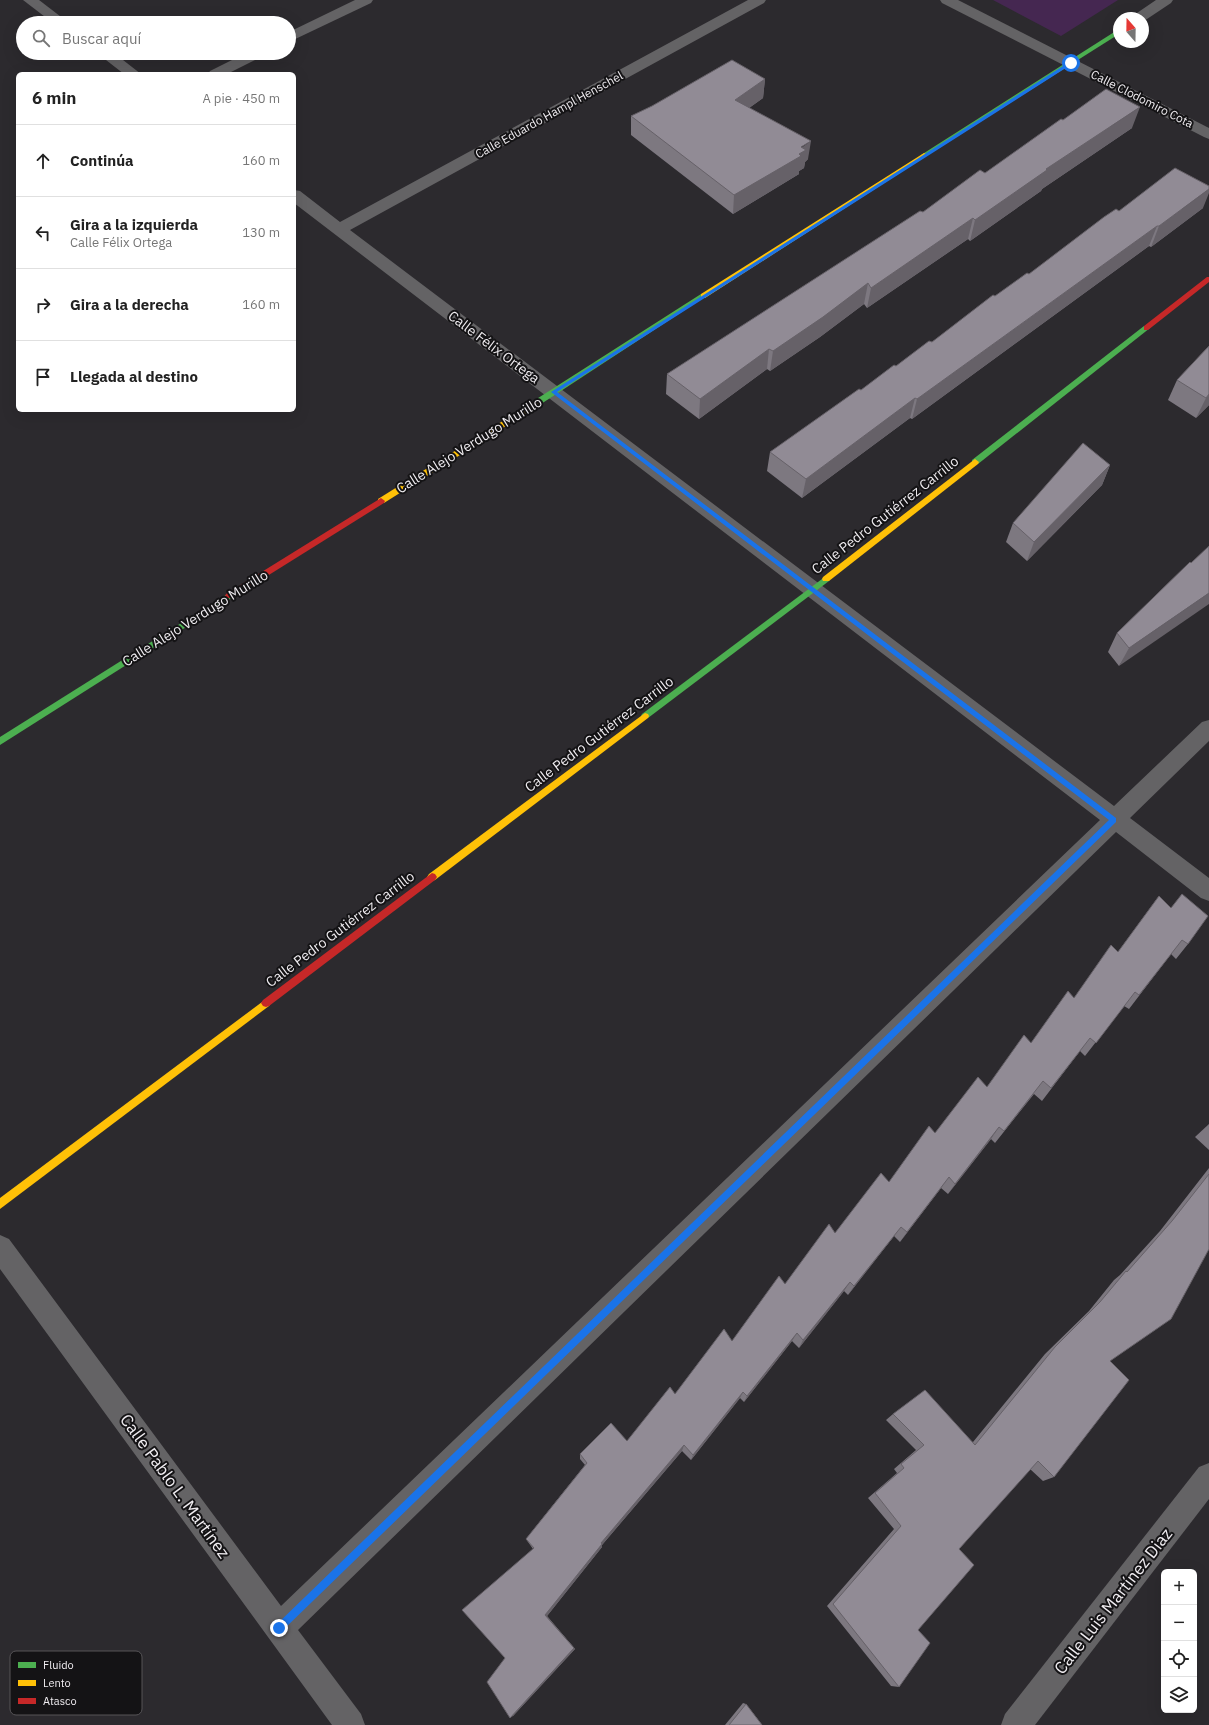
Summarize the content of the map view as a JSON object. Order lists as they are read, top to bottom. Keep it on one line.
{"streets":{"street":["Calle Clodomiro Cota","Calle Eduardo Hampl Henschel","Calle Félix Ortega","Calle Alejo Verdugo Murillo","Calle Pedro Gutiérrez Carrillo","Calle Pablo L. Martínez","Calle Luis Martínez Diaz"]},"crossings":[["Calle Clodomiro Cota","Calle Alejo Verdugo Murillo"],["Calle Eduardo Hampl Henschel","Calle Félix Ortega"],["Calle Félix Ortega","Calle Alejo Verdugo Murillo"],["Calle Félix Ortega","Calle Pedro Gutiérrez Carrillo"]],"legend":["Fluido","Lento","Atasco"],"north":"top","page":{"search":"Buscar aquí","heading":["6 min","A pie · 450 m"],"list":[["Continúa","160 m"],["Gira a la izquierda","Calle Félix Ortega","130 m"],["Gira a la derecha","160 m"],"Llegada al destino"],"map_buttons":["+","−"]}}
